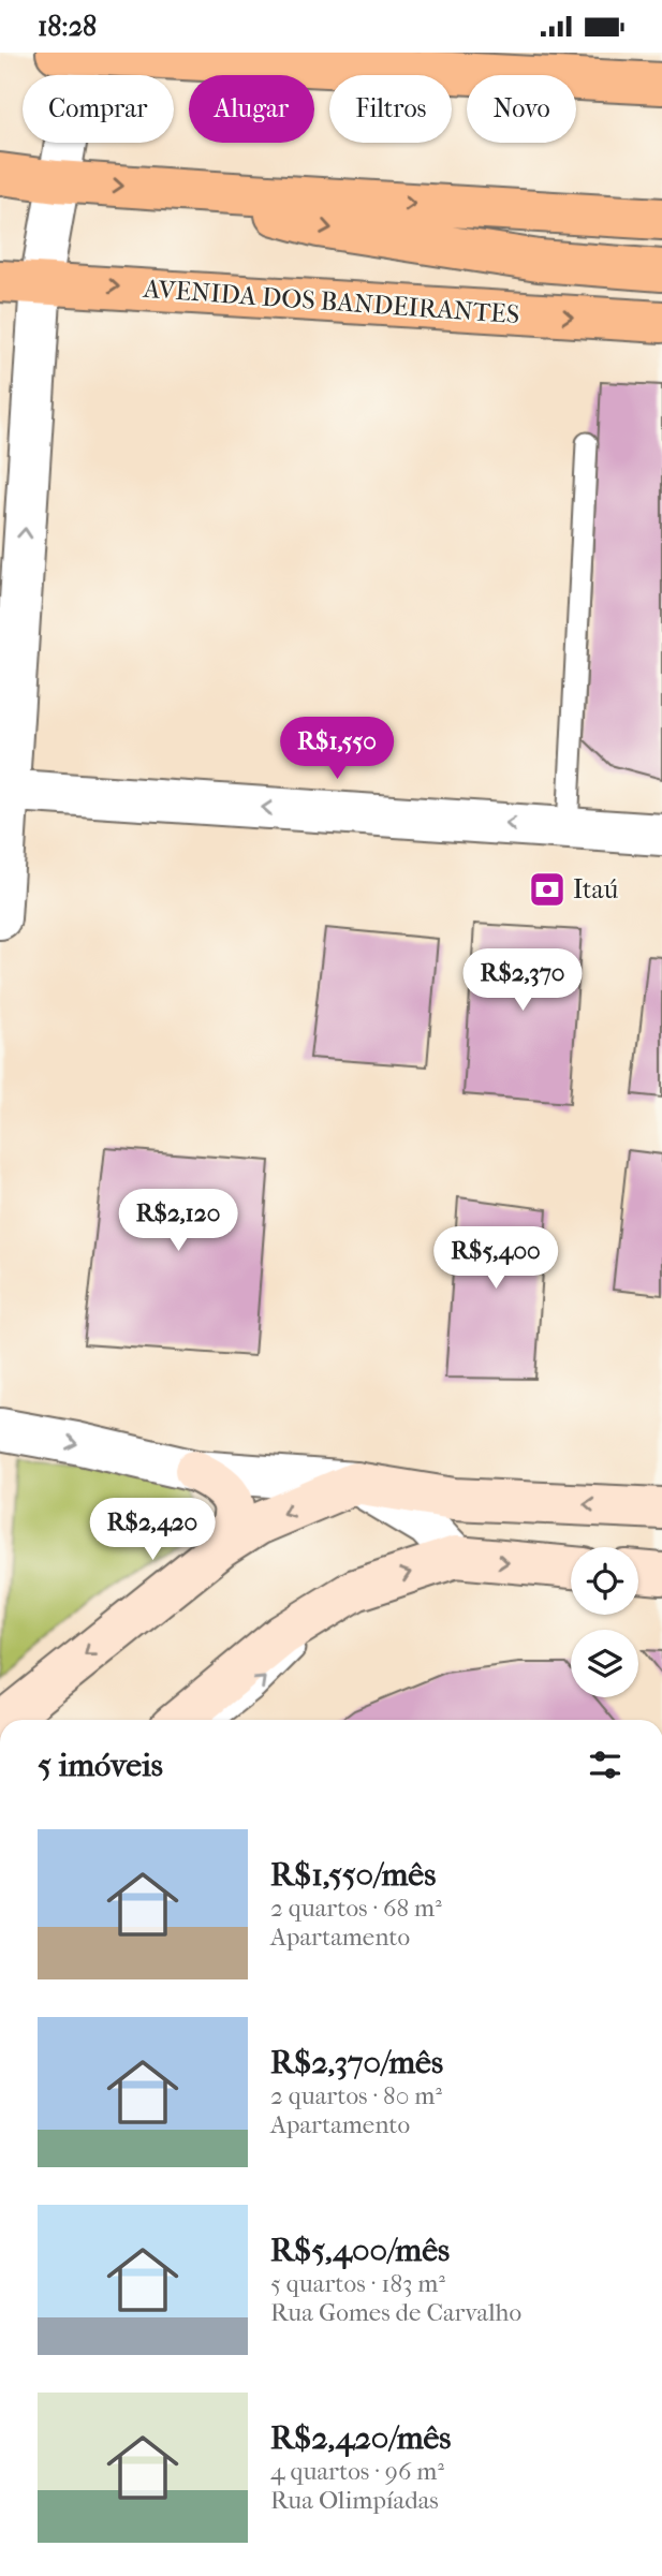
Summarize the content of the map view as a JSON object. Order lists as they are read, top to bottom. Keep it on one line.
{"streets":{"highway":["AVENIDA DOS BANDEIRANTES"]},"places":{"bank":["Itaú"]},"page":{"status":"18:28","chip":["Comprar","Alugar","Filtros","Novo"],"price":["R$1,550","R$2,370","R$2,120","R$5,400","R$2,420"],"heading":"5 imóveis","list":[{"name":"R$1,550/mês","note":"2 quartos · 68 m² · Apartamento"},{"name":"R$2,370/mês","note":"2 quartos · 80 m² · Apartamento"},{"name":"R$5,400/mês","note":"5 quartos · 183 m² · Rua Gomes de Carvalho"},{"name":"R$2,420/mês","note":"4 quartos · 96 m² · Rua Olimpíadas"}]}}
